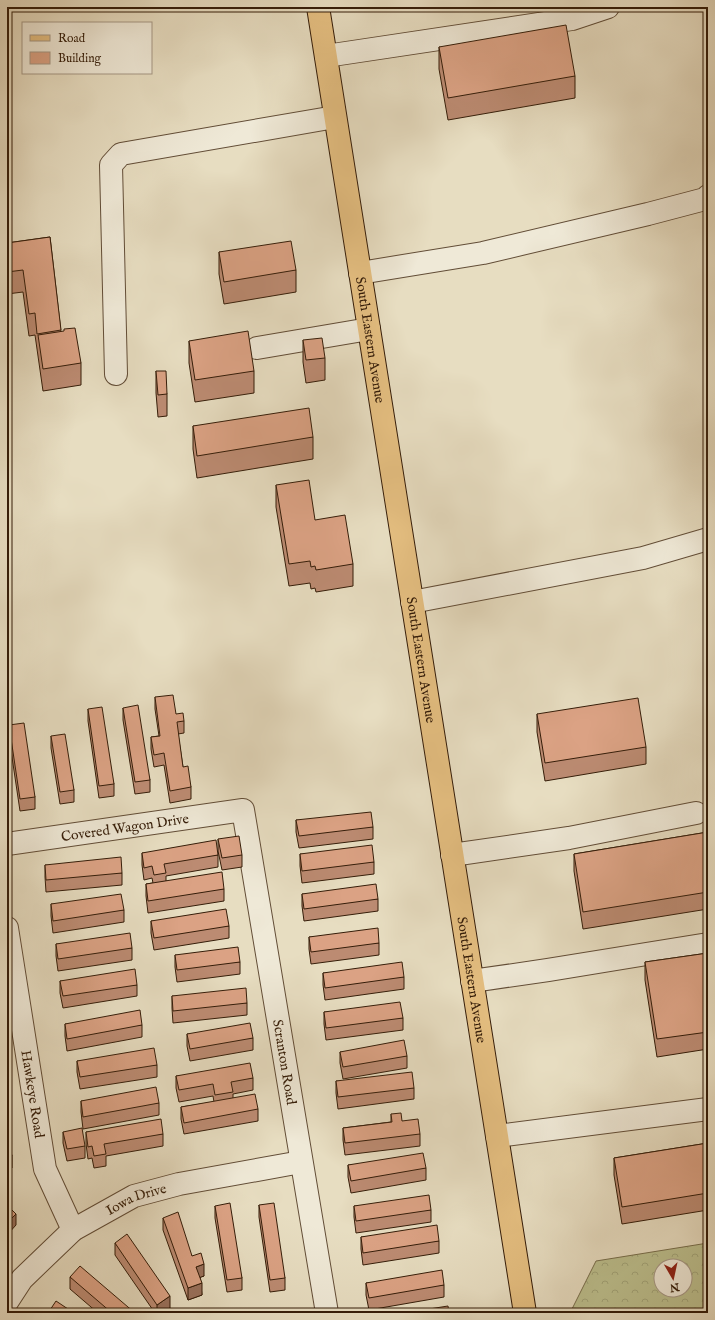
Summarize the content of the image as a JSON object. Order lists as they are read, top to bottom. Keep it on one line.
{"streets":{"main road":["South Eastern Avenue"],"street":["Covered Wagon Drive","Scranton Road","Hawkeye Road","Iowa Drive"]},"crossings":[["Covered Wagon Drive","Scranton Road"],["Scranton Road","Iowa Drive"],["Hawkeye Road","Iowa Drive"]],"legend":["Road","Building"],"north":"bottom"}
